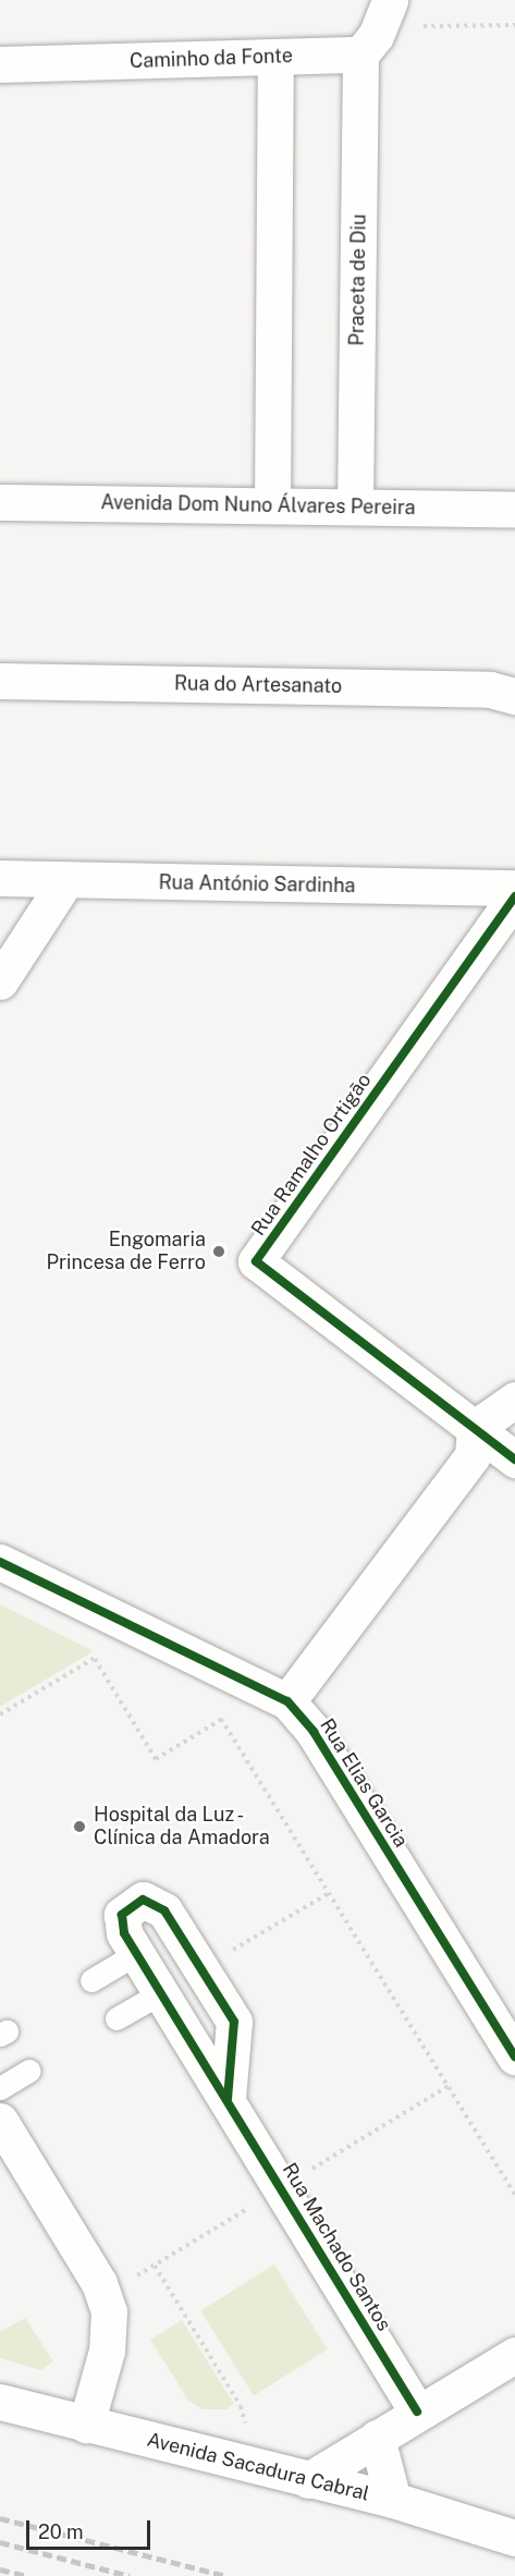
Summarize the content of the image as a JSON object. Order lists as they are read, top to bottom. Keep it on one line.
{"streets":{"street":["Caminho da Fonte","Praceta de Diu","Avenida Dom Nuno Álvares Pereira","Rua do Artesanato","Rua António Sardinha","Rua Ramalho Ortigão","Rua Elias Garcia","Rua Machado Santos","Avenida Sacadura Cabral"]},"crossings":[["Caminho da Fonte","Praceta de Diu"],["Praceta de Diu","Avenida Dom Nuno Álvares Pereira"]],"places":["Engomaria Princesa de Ferro","Hospital da Luz - Clínica da Amadora"],"scale_bar":"20 m"}
